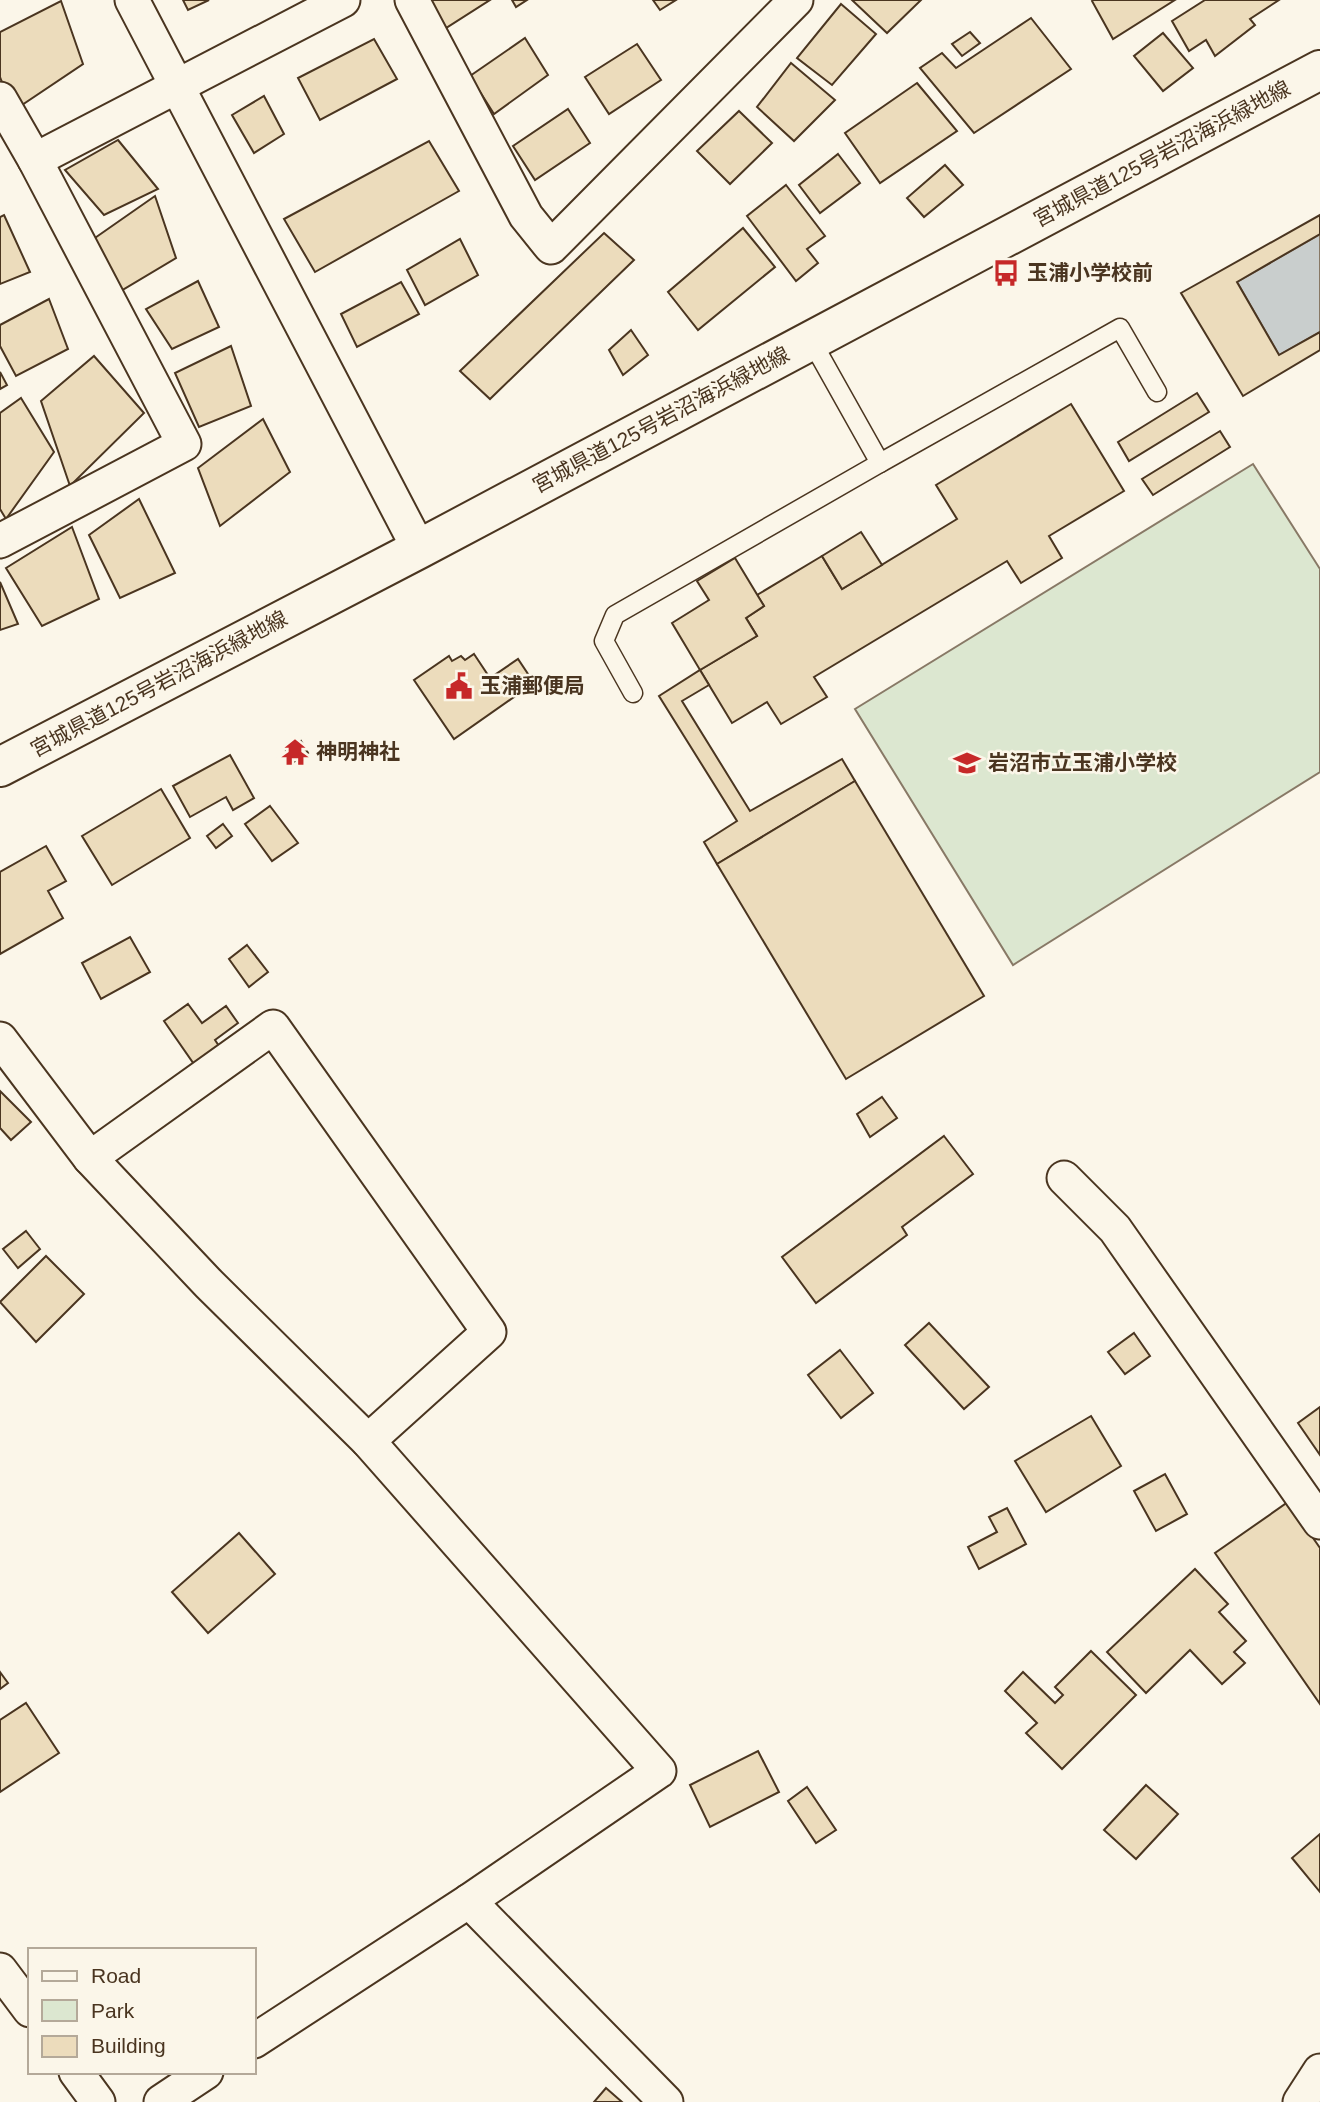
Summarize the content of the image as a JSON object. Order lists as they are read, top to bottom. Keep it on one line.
{"streets":{"main road":["宮城県道125号岩沼海浜緑地線"]},"places":{"bus stop":["玉浦小学校前"],"public building":["玉浦郵便局"],"temple":["神明神社"],"school or university":["岩沼市立玉浦小学校"]},"legend":["Road","Park","Building"]}
